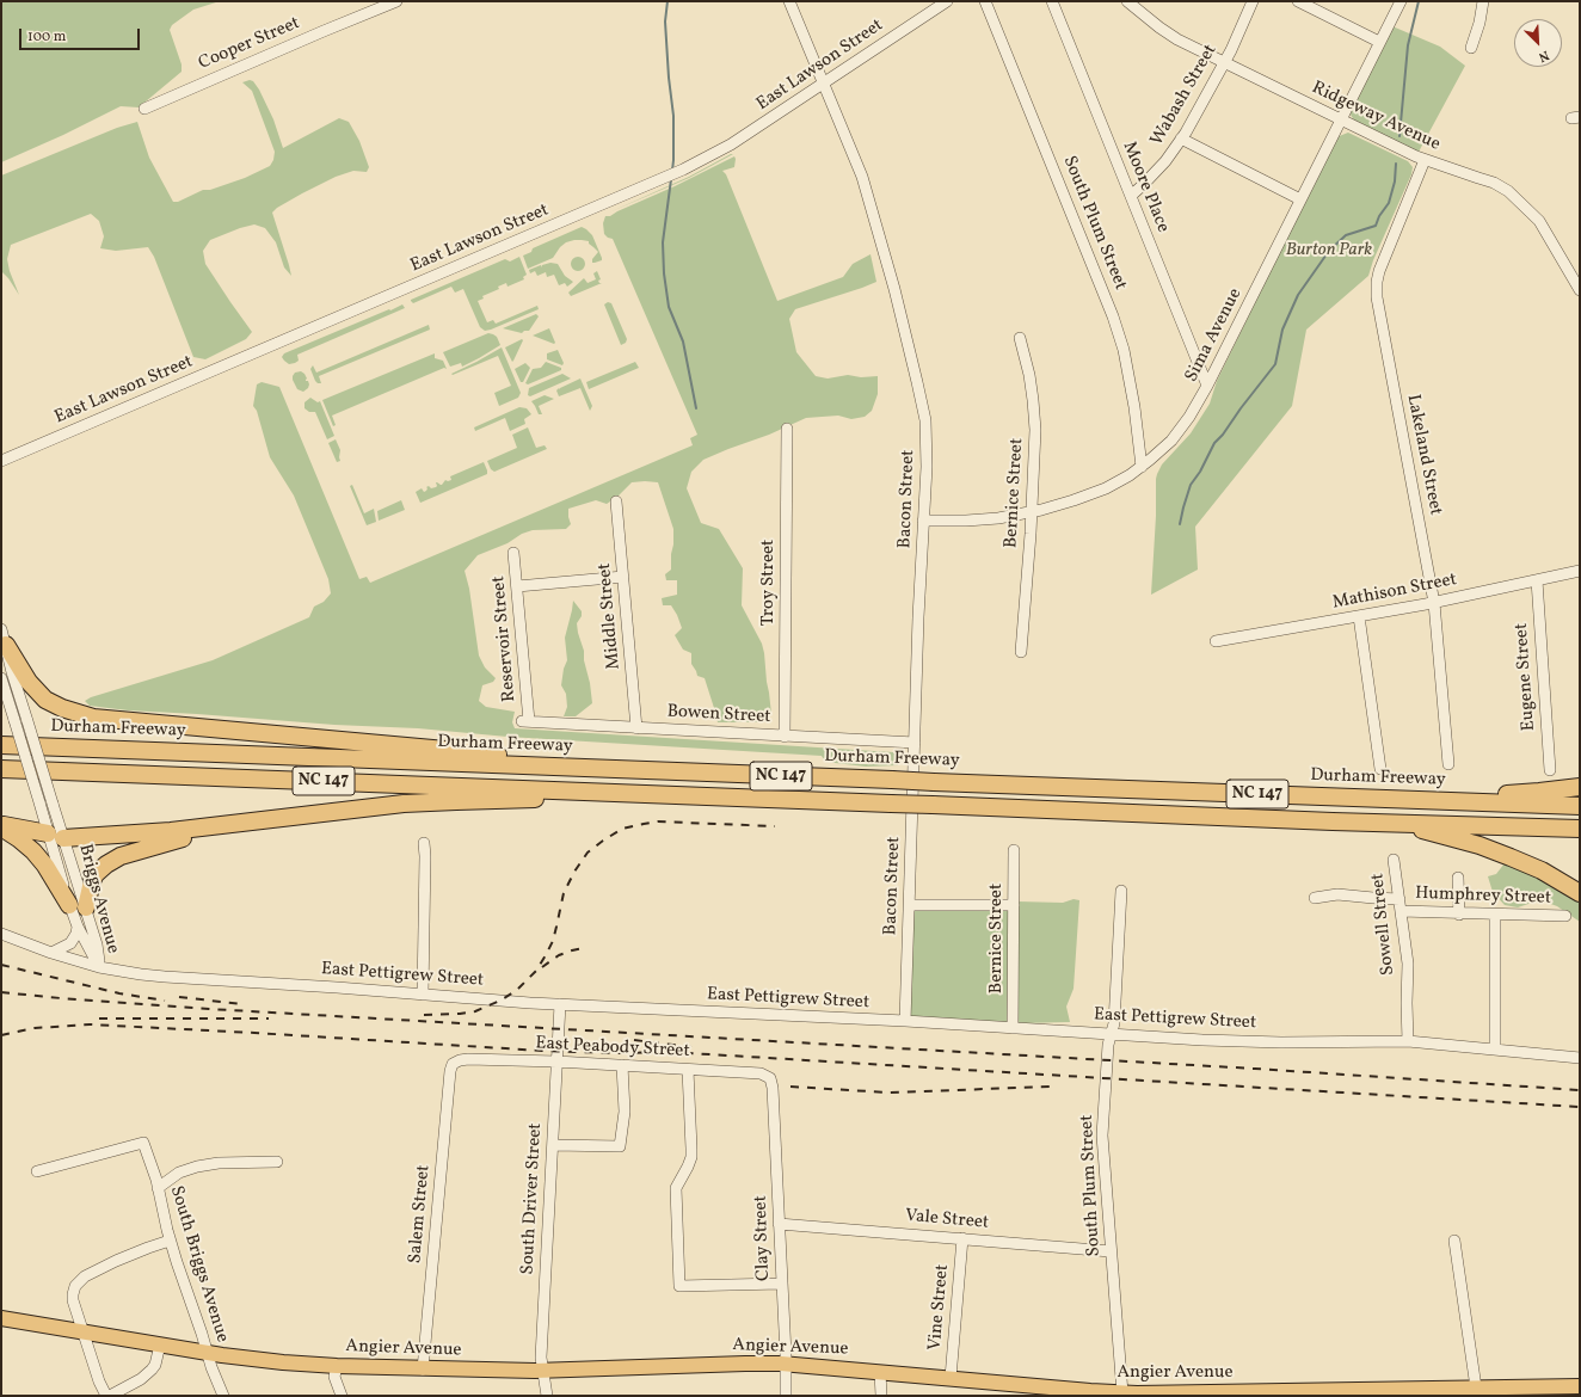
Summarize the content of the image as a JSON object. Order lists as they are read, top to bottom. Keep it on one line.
{"streets":{"highway":["Durham Freeway","NC 147"],"main road":["Angier Avenue"],"street":["Cooper Street","East Lawson Street","Wabash Street","Ridgeway Avenue","Moore Place","South Plum Street","Sima Avenue","Lakeland Street","Bernice Street","Bacon Street","Troy Street","Mathison Street","Middle Street","Reservoir Street","Eugene Street","Bowen Street","Humphrey Street","Briggs Avenue","Sowell Street","East Pettigrew Street","East Peabody Street","South Driver Street","Salem Street","Vale Street","Clay Street","South Briggs Avenue","Vine Street"]},"crossings":[["East Lawson Street","Bacon Street"],["Wabash Street","Ridgeway Avenue"],["Wabash Street","Moore Place"],["Ridgeway Avenue","Sima Avenue"],["Ridgeway Avenue","Lakeland Street"],["Moore Place","Sima Avenue"],["South Plum Street","Sima Avenue"],["South Plum Street","East Pettigrew Street"],["South Plum Street","Vale Street"],["South Plum Street","Angier Avenue"],["Sima Avenue","Bernice Street"],["Sima Avenue","Bacon Street"],["Lakeland Street","Mathison Street"],["Bernice Street","East Pettigrew Street"],["Bacon Street","Bowen Street"],["Bacon Street","East Pettigrew Street"],["Troy Street","Bowen Street"],["Mathison Street","Eugene Street"],["Middle Street","Bowen Street"],["Reservoir Street","Bowen Street"],["Humphrey Street","Sowell Street"],["Briggs Avenue","East Pettigrew Street"],["Sowell Street","East Pettigrew Street"],["East Pettigrew Street","South Driver Street"],["East Peabody Street","South Driver Street"],["East Peabody Street","Salem Street"],["East Peabody Street","Clay Street"],["South Driver Street","Angier Avenue"],["Salem Street","Angier Avenue"],["Vale Street","Clay Street"],["Vale Street","Vine Street"],["Clay Street","Angier Avenue"],["South Briggs Avenue","Angier Avenue"],["Vine Street","Angier Avenue"]],"parks":["Burton Park"],"scale_bar":"100 m","north":"bottom right"}
